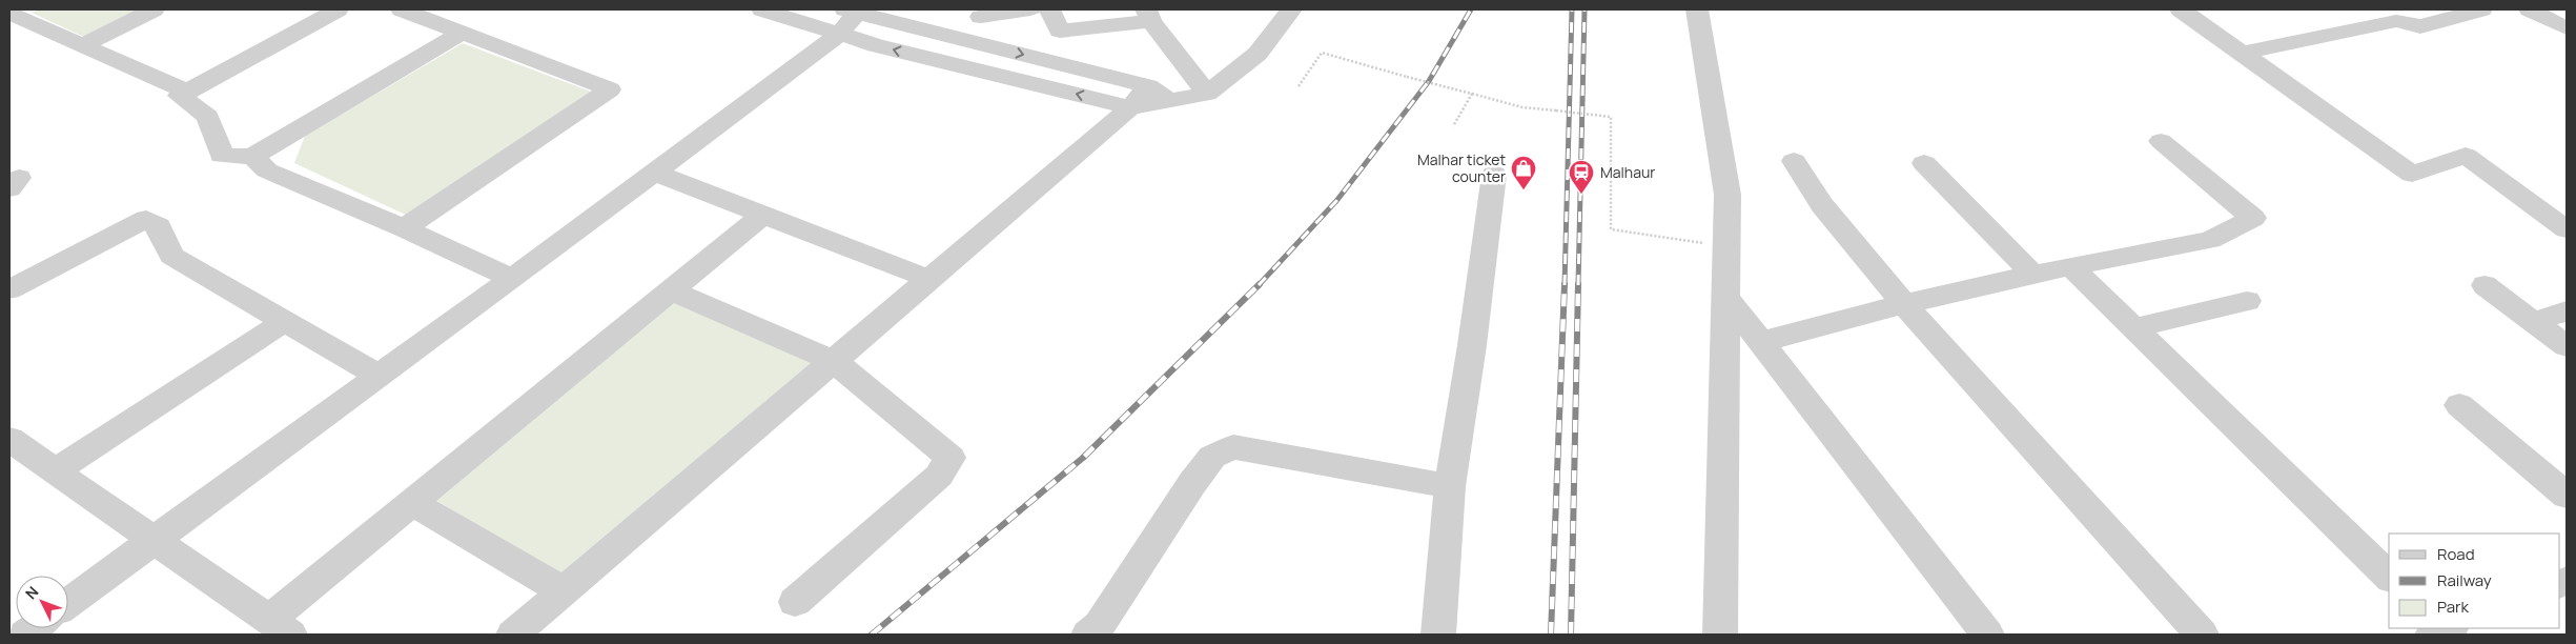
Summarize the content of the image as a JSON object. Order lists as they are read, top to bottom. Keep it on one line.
{"places":{"shop":["Malhar ticket counter"],"station":["Malhaur"]},"legend":["Road","Railway","Park"],"north":"top left"}
